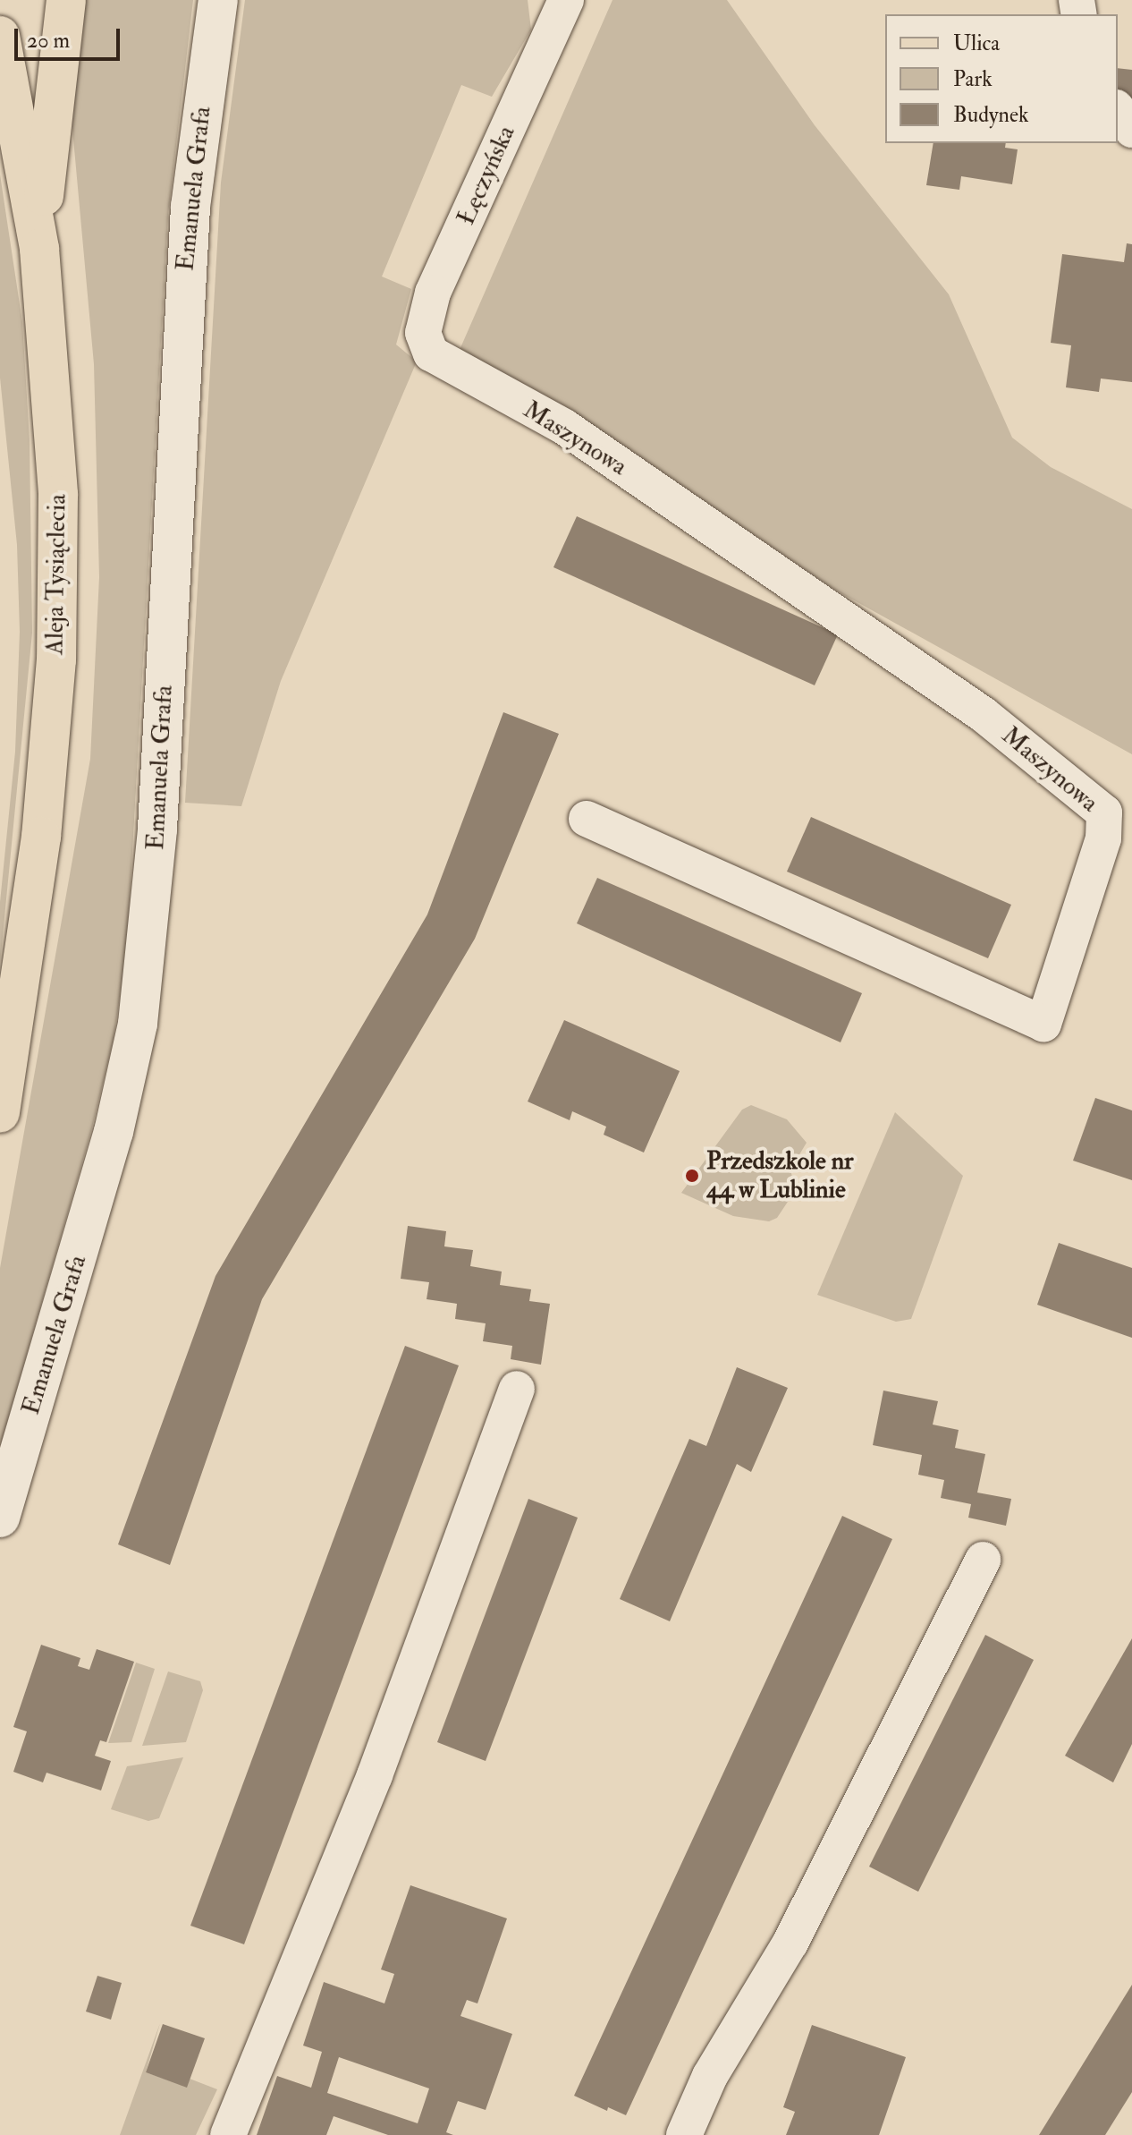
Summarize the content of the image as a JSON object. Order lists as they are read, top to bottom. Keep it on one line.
{"streets":{"main road":["Aleja Tysiąclecia"],"street":["Łęczyńska","Emanuela Grafa","Maszynowa"]},"crossings":[["Łęczyńska","Maszynowa"]],"places":["Przedszkole nr 44 w Lublinie"],"legend":["Ulica","Park","Budynek"],"scale_bar":"20 m"}
